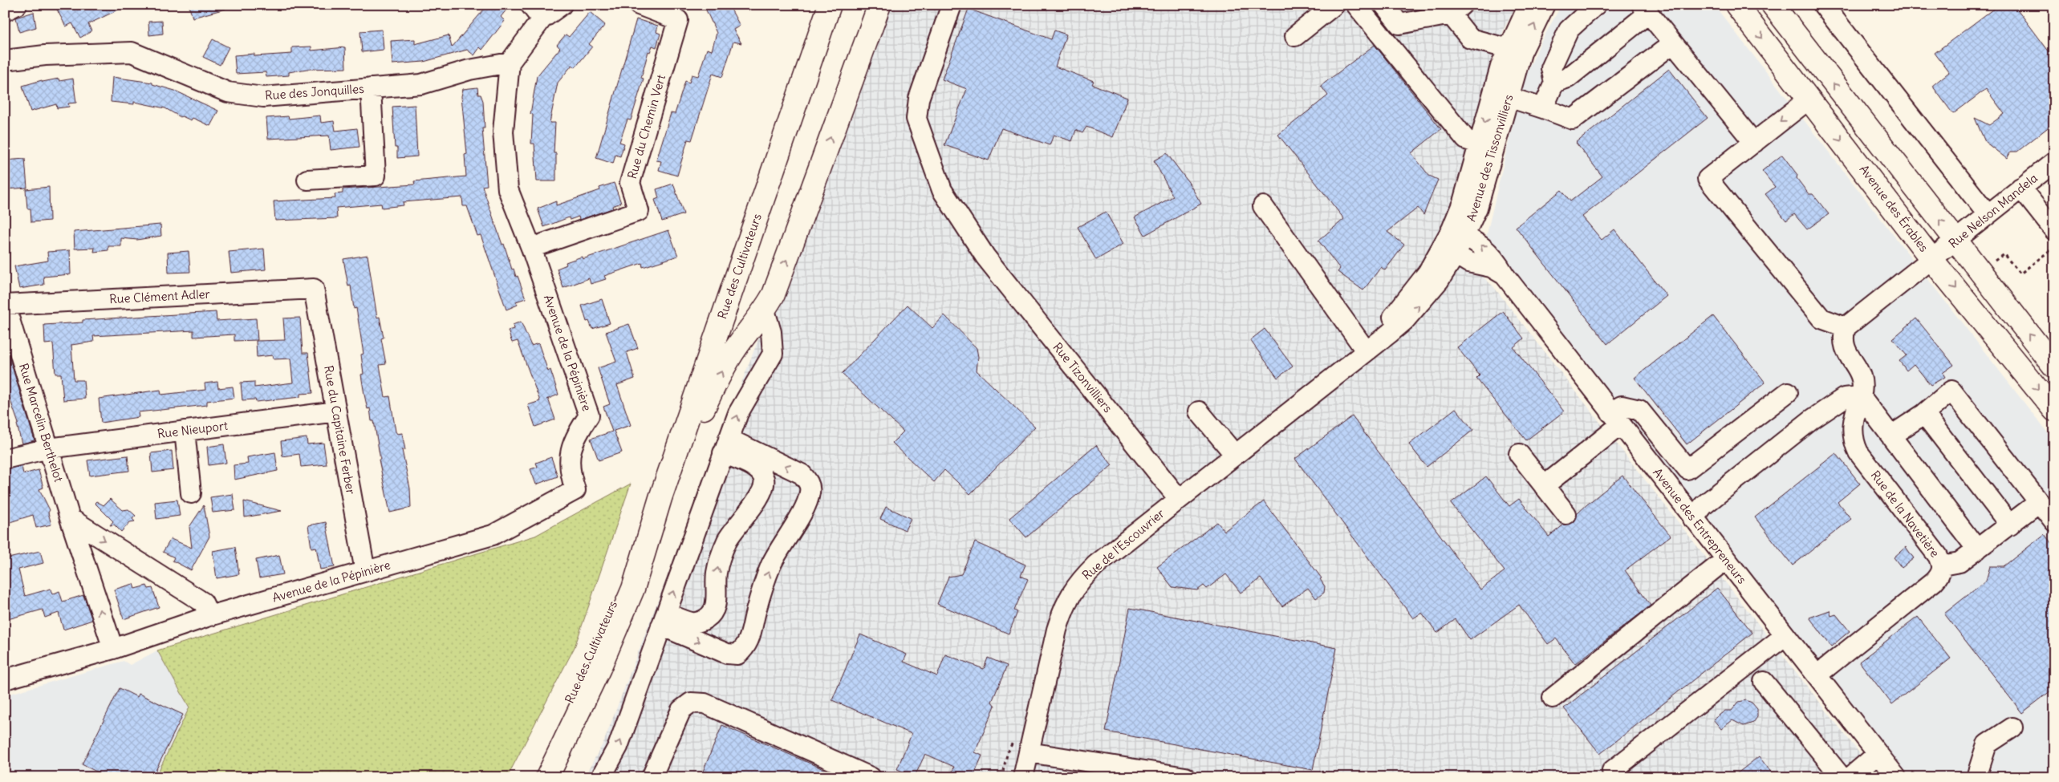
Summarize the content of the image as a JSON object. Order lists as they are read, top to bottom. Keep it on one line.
{"streets":{"main road":["Avenue des Érables","Rue des Cultivateurs"],"street":["Rue des Jonquilles","Rue du Chemin Vert","Avenue des Tissonvilliers","Rue Nelson Mandela","Rue Clément Adler","Avenue de la Pépinière","Rue Tizonvilliers","Rue Marcelin Berthelot","Rue Nieuport","Rue du Capitaine Ferber","Rue de la Navetière","Avenue des Entrepreneurs","Rue de l'Escouvrier"]},"crossings":[["Rue des Jonquilles","Avenue de la Pépinière"],["Rue du Chemin Vert","Avenue de la Pépinière"],["Avenue des Tissonvilliers","Avenue des Entrepreneurs"],["Avenue des Tissonvilliers","Rue de l'Escouvrier"],["Avenue des Érables","Rue Nelson Mandela"],["Rue Clément Adler","Rue Marcelin Berthelot"],["Rue Clément Adler","Rue du Capitaine Ferber"],["Avenue de la Pépinière","Rue Marcelin Berthelot"],["Avenue de la Pépinière","Rue du Capitaine Ferber"],["Rue Tizonvilliers","Rue de l'Escouvrier"],["Rue Marcelin Berthelot","Rue Nieuport"],["Rue Nieuport","Rue du Capitaine Ferber"],["Rue de la Navetière","Avenue des Entrepreneurs"]],"one_way":["Rue Marcelin Berthelot"]}
